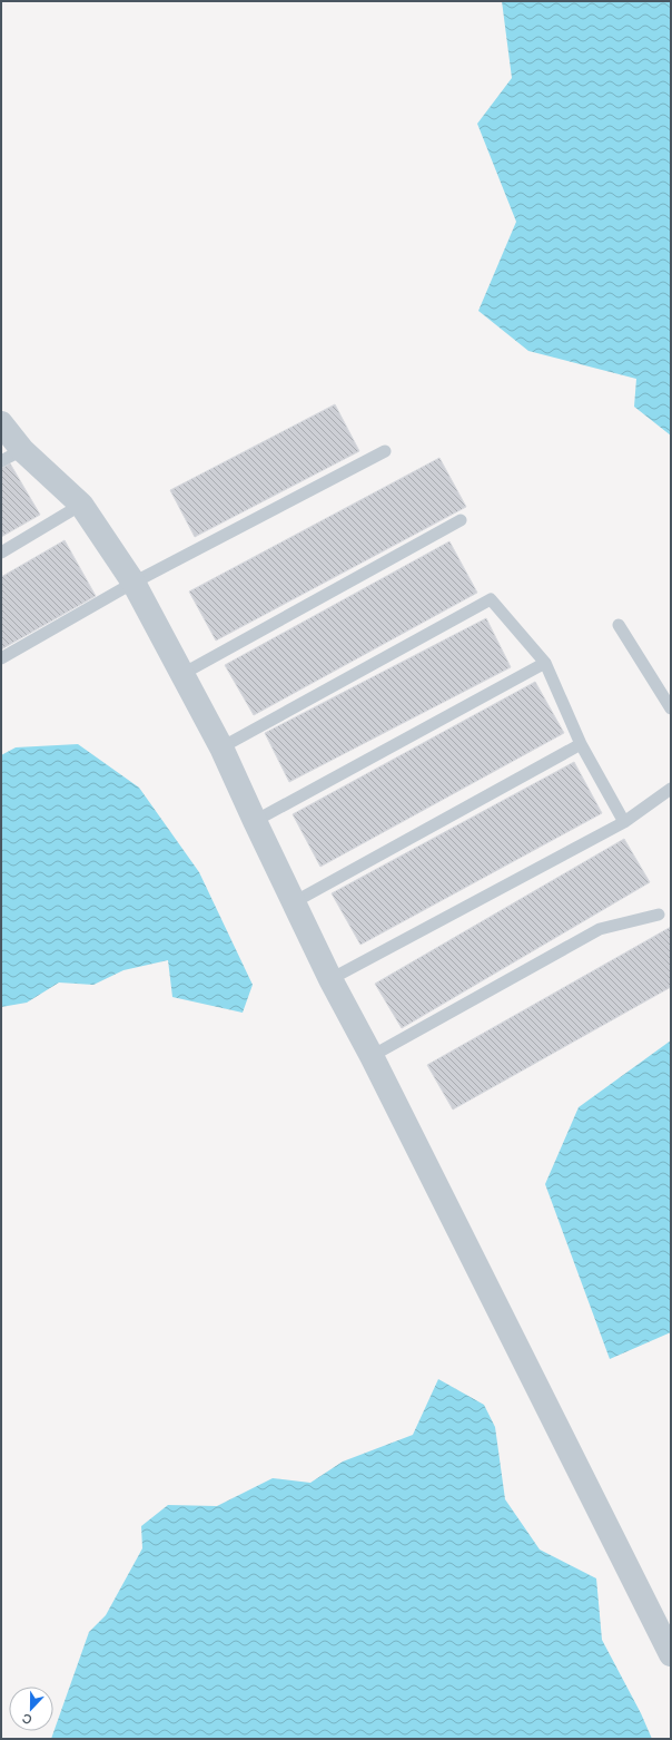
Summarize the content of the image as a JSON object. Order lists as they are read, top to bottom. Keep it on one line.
{"north":"bottom"}
